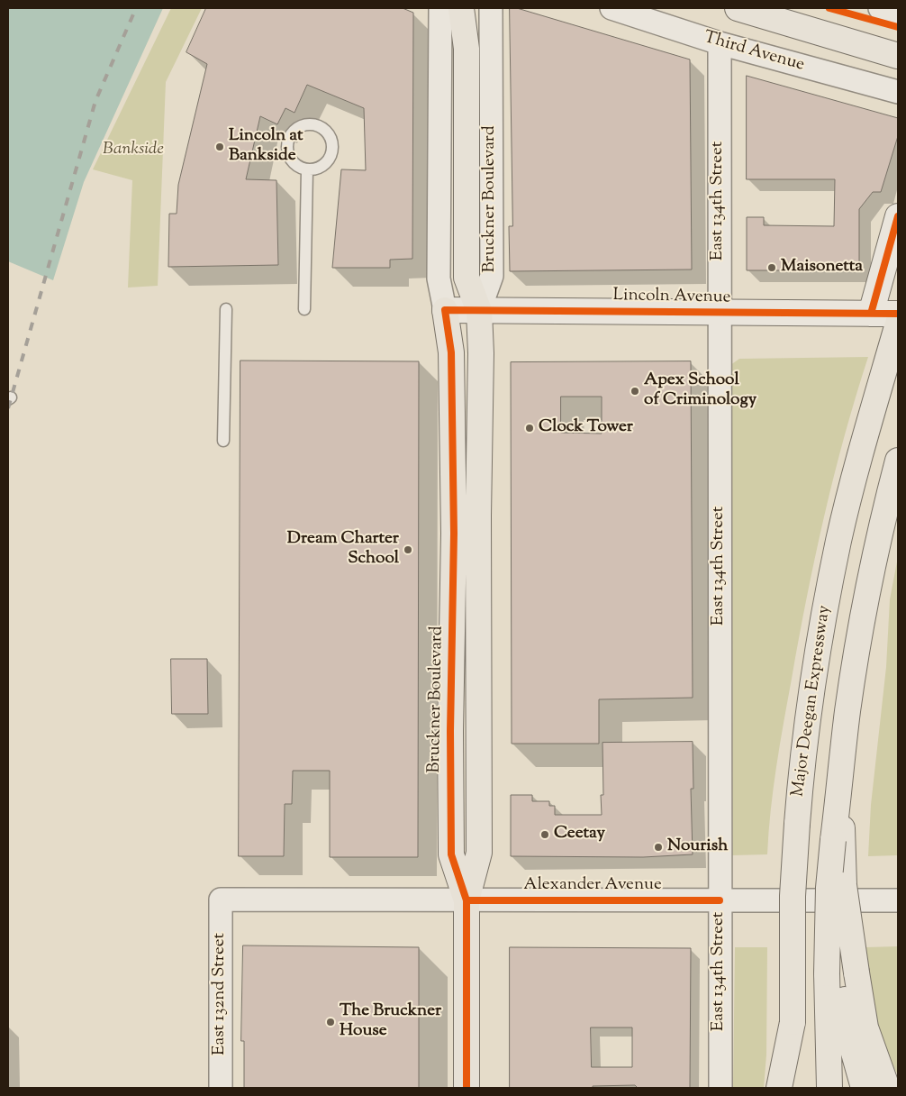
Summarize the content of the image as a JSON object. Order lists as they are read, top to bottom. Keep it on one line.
{"streets":{"main road":["Bruckner Boulevard","Lincoln Avenue","Major Deegan Expressway"],"street":["Third Avenue","East 134th Street","Alexander Avenue","East 132nd Street"]},"crossings":[["Third Avenue","East 134th Street"],["Bruckner Boulevard","Lincoln Avenue"],["Bruckner Boulevard","Alexander Avenue"],["East 134th Street","Lincoln Avenue"],["East 134th Street","Alexander Avenue"],["Alexander Avenue","East 132nd Street"]],"parks":["Bankside"],"places":["Lincoln at Bankside","Maisonetta","Apex School of Criminology","Clock Tower","Dream Charter School","Ceetay","Nourish","The Bruckner House"]}
